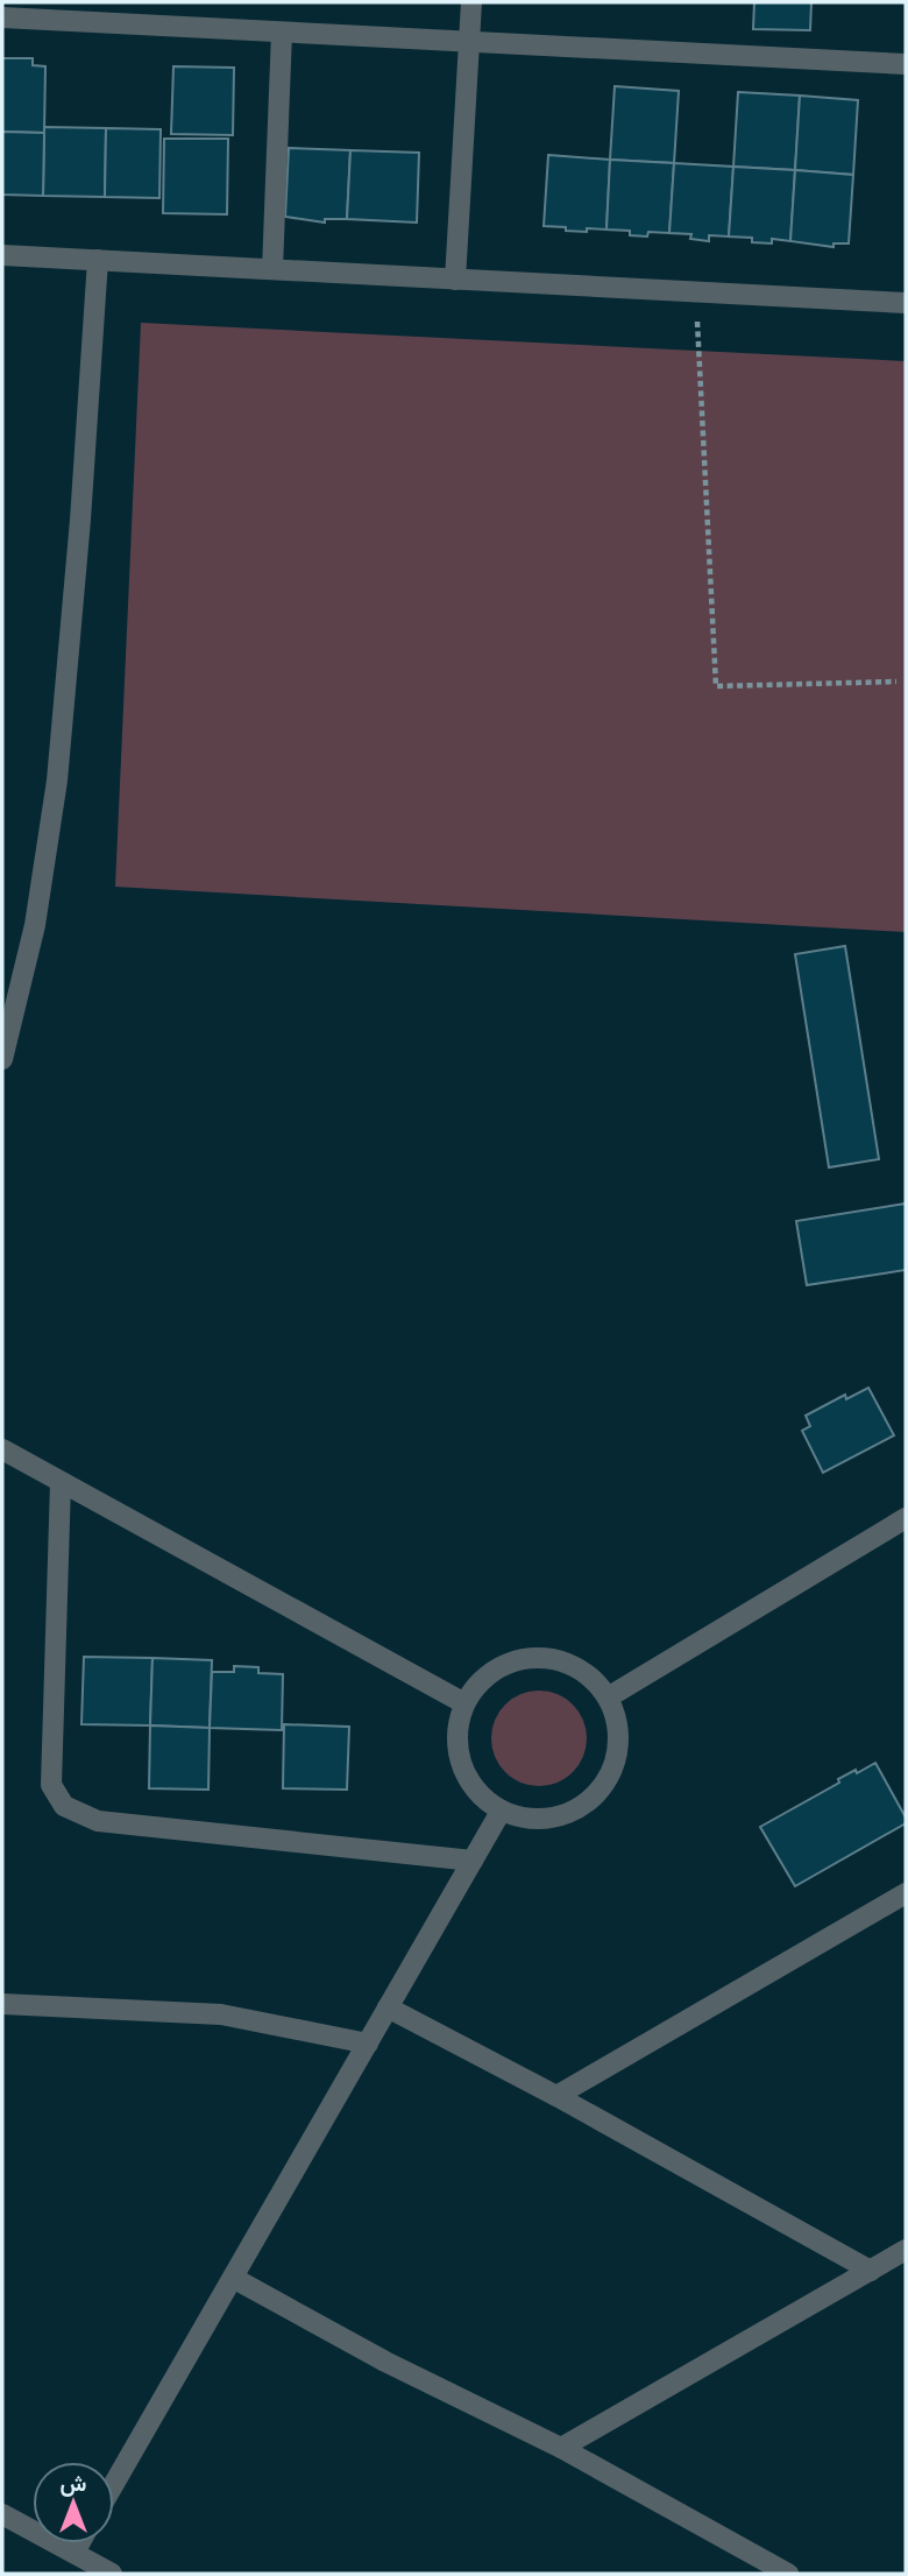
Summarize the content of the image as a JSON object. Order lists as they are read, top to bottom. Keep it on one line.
{"north":"top"}
